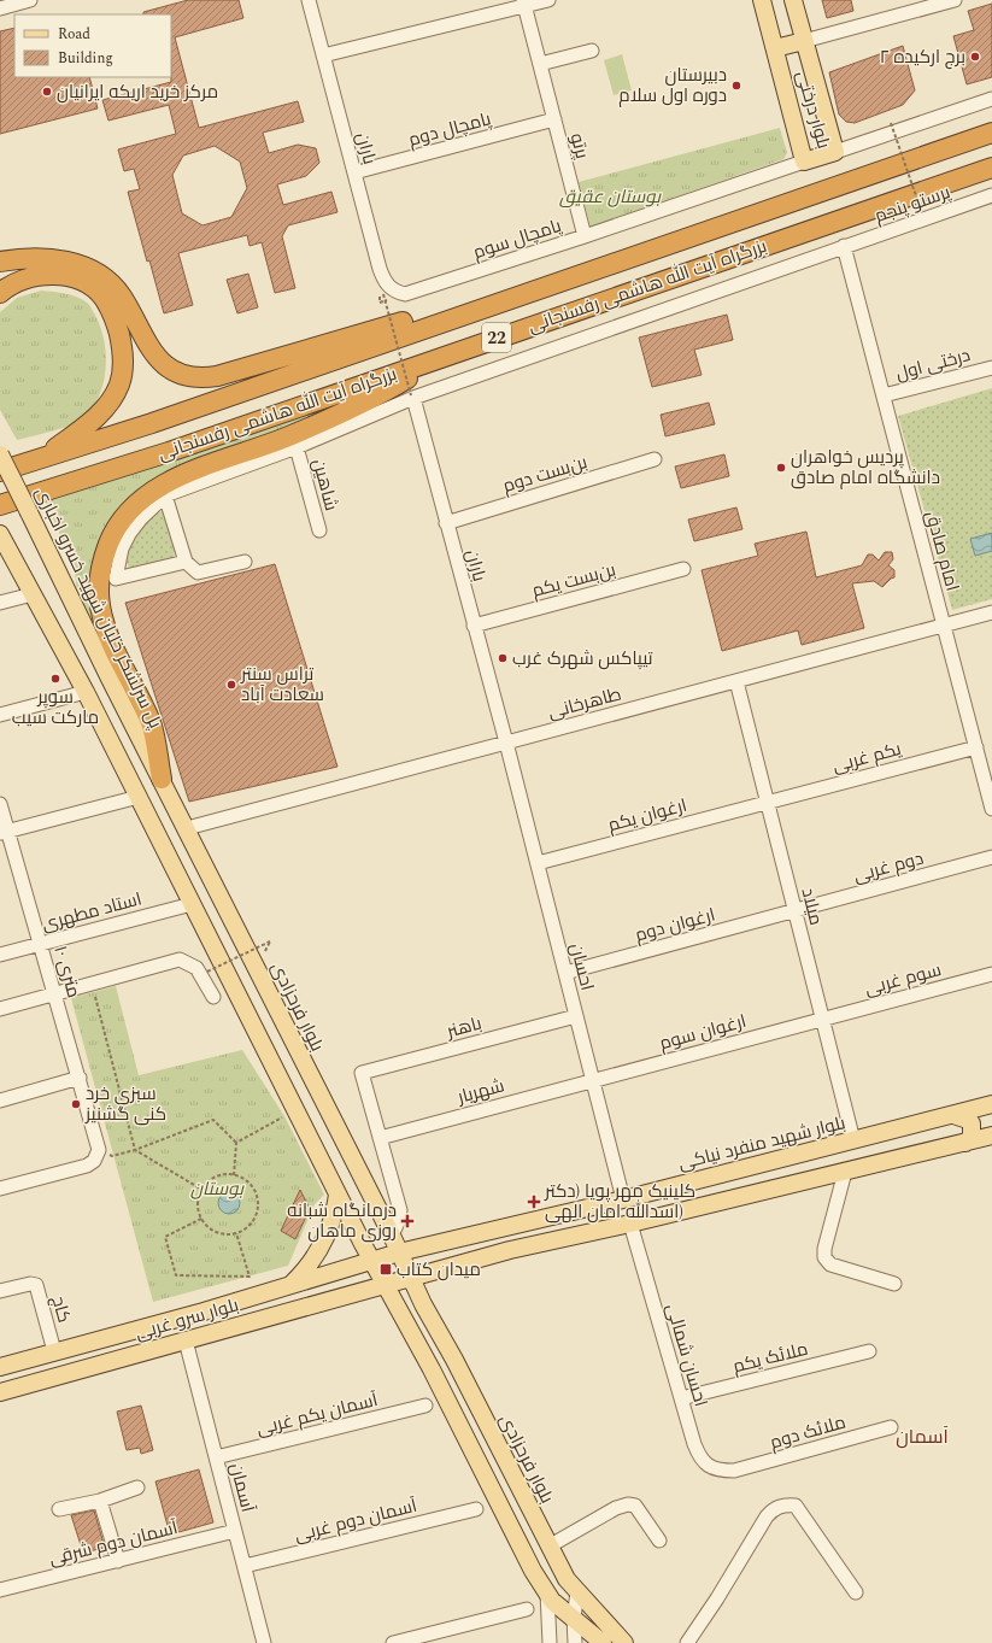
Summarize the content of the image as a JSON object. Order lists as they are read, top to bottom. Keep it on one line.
{"streets":{"highway":["بزرگراه آیت الله هاشمی رفسنجانی","22"],"main road":["بلوار درختی","پل سرلشکر خلبان شهید خسرو اخباری","بلوار فرحزادی","بلوار شهید منفرد نیاکی","بلوار سرو غربی"],"street":["پامچال دوم","پرتو","باران","پرستو پنجم","پامچال سوم","درختی اول","بن‌بست دوم","شاهین","امام صادق","بن‌بست یکم","طاهرخانی","یکم غربی","ارغوان یکم","دوم غربی","میلاد","استاد مطهری","ارغوان دوم","احسان","۱۰ متری","سوم غربی","باهنر","ارغوان سوم","شهریار","کاج","احسان شمالی","ملائک یکم","آسمان یکم غربی","ملائک دوم","آسمان","آسمان دوم غربی","آسمان دوم شرقی"]},"crossings":[["بلوار درختی","پامچال سوم"],["پامچال دوم","پرتو"],["پامچال دوم","باران"],["پرتو","پامچال سوم"],["باران","پرستو پنجم"],["باران","پامچال سوم"],["باران","بن‌بست دوم"],["باران","بن‌بست یکم"],["باران","طاهرخانی"],["باران","احسان"],["پرستو پنجم","شاهین"],["پرستو پنجم","امام صادق"],["درختی اول","امام صادق"],["امام صادق","طاهرخانی"],["امام صادق","یکم غربی"],["پل سرلشکر خلبان شهید خسرو اخباری","بلوار فرحزادی"],["طاهرخانی","میلاد"],["طاهرخانی","احسان"],["طاهرخانی","بلوار فرحزادی"],["یکم غربی","ارغوان یکم"],["یکم غربی","میلاد"],["ارغوان یکم","میلاد"],["ارغوان یکم","احسان"],["دوم غربی","میلاد"],["دوم غربی","ارغوان دوم"],["میلاد","ارغوان دوم"],["میلاد","سوم غربی"],["میلاد","ارغوان سوم"],["میلاد","بلوار شهید منفرد نیاکی"],["استاد مطهری","۱۰ متری"],["ارغوان دوم","احسان"],["احسان","باهنر"],["احسان","ارغوان سوم"],["احسان","شهریار"],["احسان","بلوار شهید منفرد نیاکی"],["سوم غربی","ارغوان سوم"],["بلوار فرحزادی","بلوار شهید منفرد نیاکی"],["بلوار فرحزادی","بلوار سرو غربی"],["باهنر","شهریار"],["ارغوان سوم","شهریار"],["بلوار شهید منفرد نیاکی","بلوار سرو غربی"],["کاج","بلوار سرو غربی"],["بلوار سرو غربی","آسمان"],["احسان شمالی","ملائک یکم"],["احسان شمالی","ملائک دوم"],["آسمان یکم غربی","آسمان"],["آسمان","آسمان دوم غربی"],["آسمان","آسمان دوم شرقی"]],"districts":["آسمان"],"parks":["بوستان عقیق","بوستان"],"places":{"other":["برج ارکیده ۲","دبیرستان دوره اول سلام","مرکز خرید اریکه ایرانیان","پردیس خواهران دانشگاه امام صادق","تیپاکس شهرک غرب","سوپر مارکت سیب","تراس سنتر سعادت آباد","سبزی خرد کنی گشنیز"],"health":["کلینیک مهر پویا (دکتر اسدالله امان الهی)","درمانگاه شبانه روزی ماهان"],"transit":["میدان کتاب"]},"legend":["Road","Building"]}
